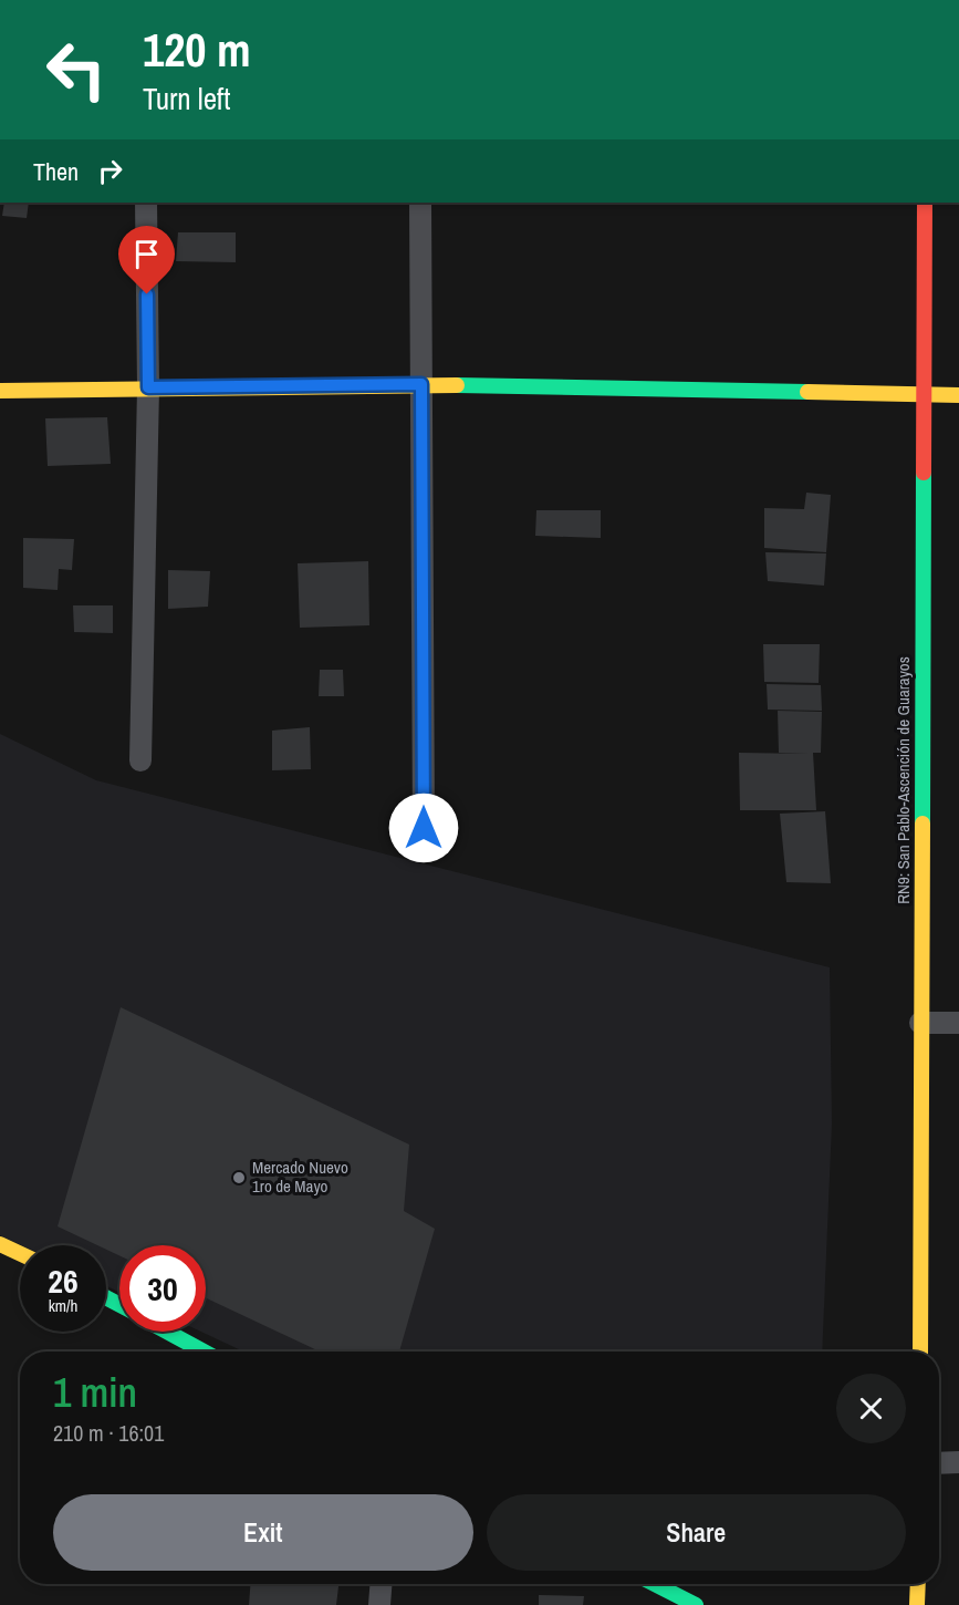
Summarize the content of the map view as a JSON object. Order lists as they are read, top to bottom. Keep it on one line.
{"streets":{"main road":["RN9: San Pablo-Ascención de Guarayos"]},"places":["Mercado Nuevo 1ro de Mayo"],"page":{"turn":["120 m","Turn left"],"then":"Then","speed":"26 km/h","limit":"30","heading":["1 min","210 m · 16:01"],"buttons":["Exit","Share"]}}
